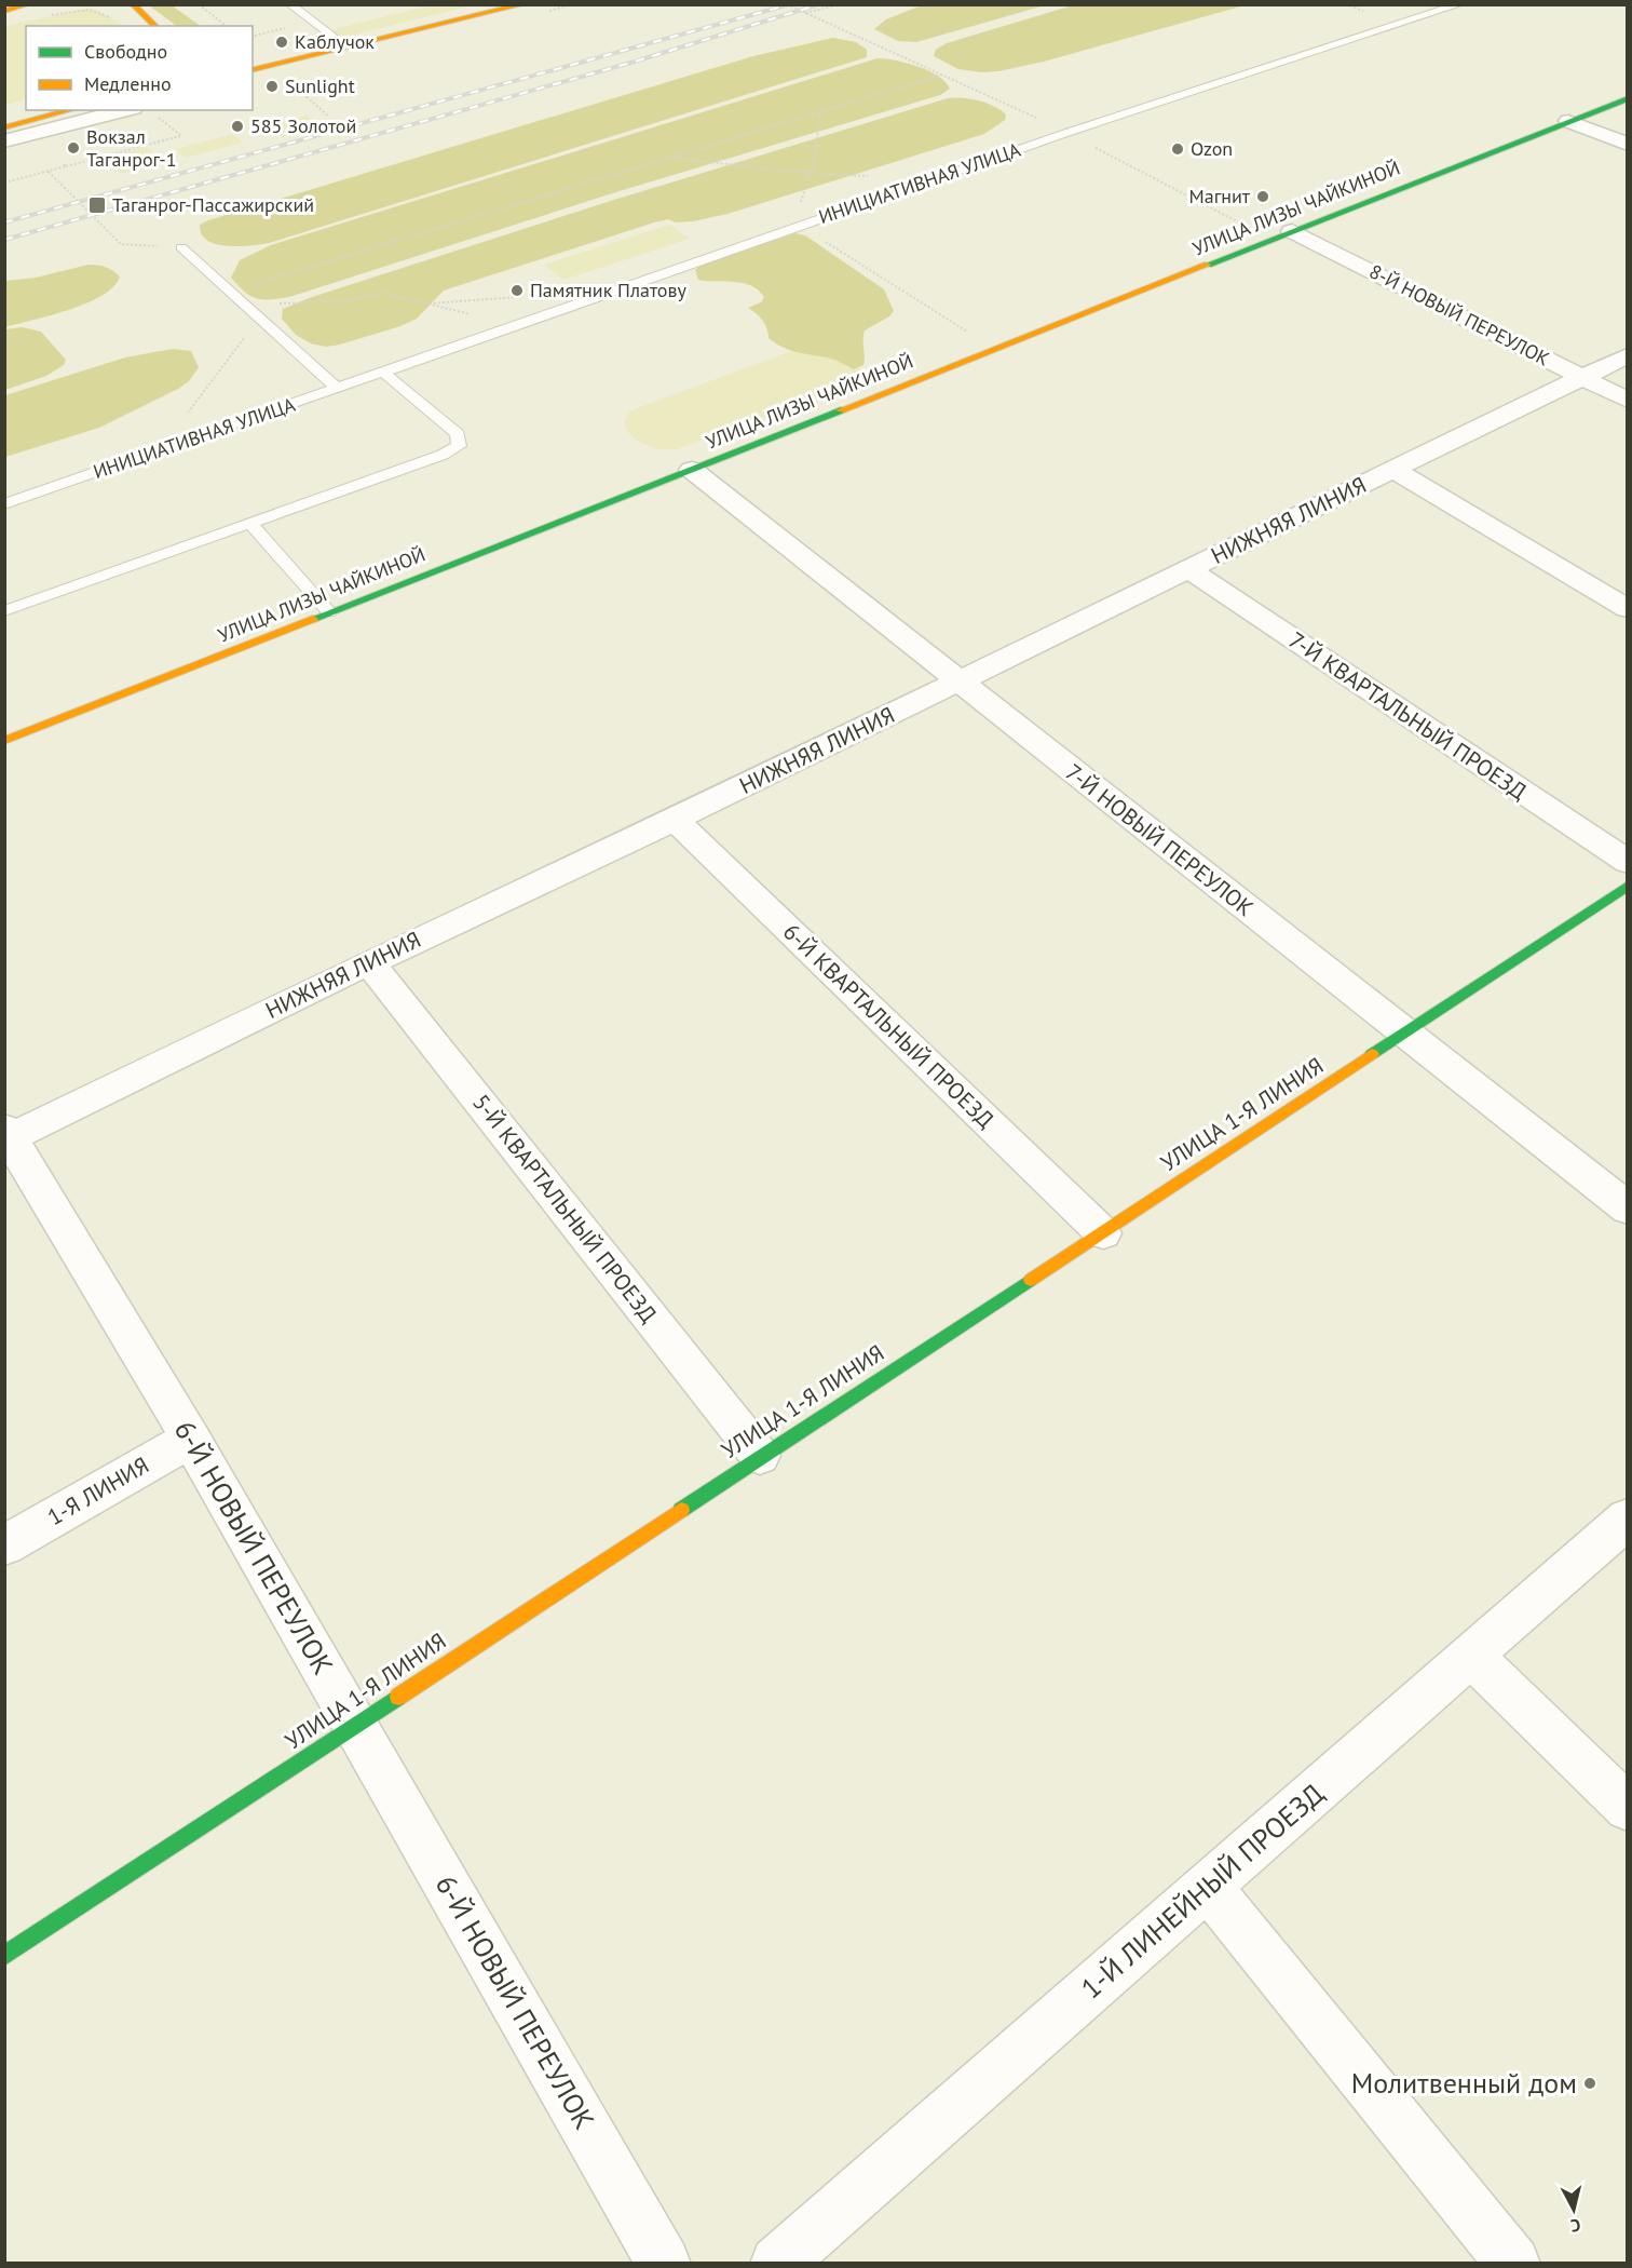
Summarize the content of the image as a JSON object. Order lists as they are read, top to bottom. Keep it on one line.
{"streets":{"main road":["УЛИЦА ЛИЗЫ ЧАЙКИНОЙ","УЛИЦА 1-Я ЛИНИЯ"],"street":["8-Й НОВЫЙ ПЕРЕУЛОК","НИЖНЯЯ ЛИНИЯ","7-Й КВАРТАЛЬНЫЙ ПРОЕЗД","7-Й НОВЫЙ ПЕРЕУЛОК","6-Й КВАРТАЛЬНЫЙ ПРОЕЗД","5-Й КВАРТАЛЬНЫЙ ПРОЕЗД","1-Я ЛИНИЯ","6-Й НОВЫЙ ПЕРЕУЛОК","1-Й ЛИНЕЙНЫЙ ПРОЕЗД"],"lane":["ИНИЦИАТИВНАЯ УЛИЦА"]},"crossings":[["УЛИЦА ЛИЗЫ ЧАЙКИНОЙ","8-Й НОВЫЙ ПЕРЕУЛОК"],["УЛИЦА ЛИЗЫ ЧАЙКИНОЙ","7-Й НОВЫЙ ПЕРЕУЛОК"],["8-Й НОВЫЙ ПЕРЕУЛОК","НИЖНЯЯ ЛИНИЯ"],["НИЖНЯЯ ЛИНИЯ","7-Й КВАРТАЛЬНЫЙ ПРОЕЗД"],["НИЖНЯЯ ЛИНИЯ","7-Й НОВЫЙ ПЕРЕУЛОК"],["НИЖНЯЯ ЛИНИЯ","6-Й КВАРТАЛЬНЫЙ ПРОЕЗД"],["НИЖНЯЯ ЛИНИЯ","5-Й КВАРТАЛЬНЫЙ ПРОЕЗД"],["НИЖНЯЯ ЛИНИЯ","6-Й НОВЫЙ ПЕРЕУЛОК"],["7-Й НОВЫЙ ПЕРЕУЛОК","УЛИЦА 1-Я ЛИНИЯ"],["6-Й КВАРТАЛЬНЫЙ ПРОЕЗД","УЛИЦА 1-Я ЛИНИЯ"],["УЛИЦА 1-Я ЛИНИЯ","5-Й КВАРТАЛЬНЫЙ ПРОЕЗД"],["УЛИЦА 1-Я ЛИНИЯ","6-Й НОВЫЙ ПЕРЕУЛОК"],["1-Я ЛИНИЯ","6-Й НОВЫЙ ПЕРЕУЛОК"]],"places":{"other":["Каблучок","Sunlight","585 Золотой","Вокзал Таганрог-1","Ozon","Магнит","Памятник Платову","Молитвенный дом"],"transit":["Таганрог-Пассажирский"]},"legend":["Свободно","Медленно"],"north":"bottom"}
